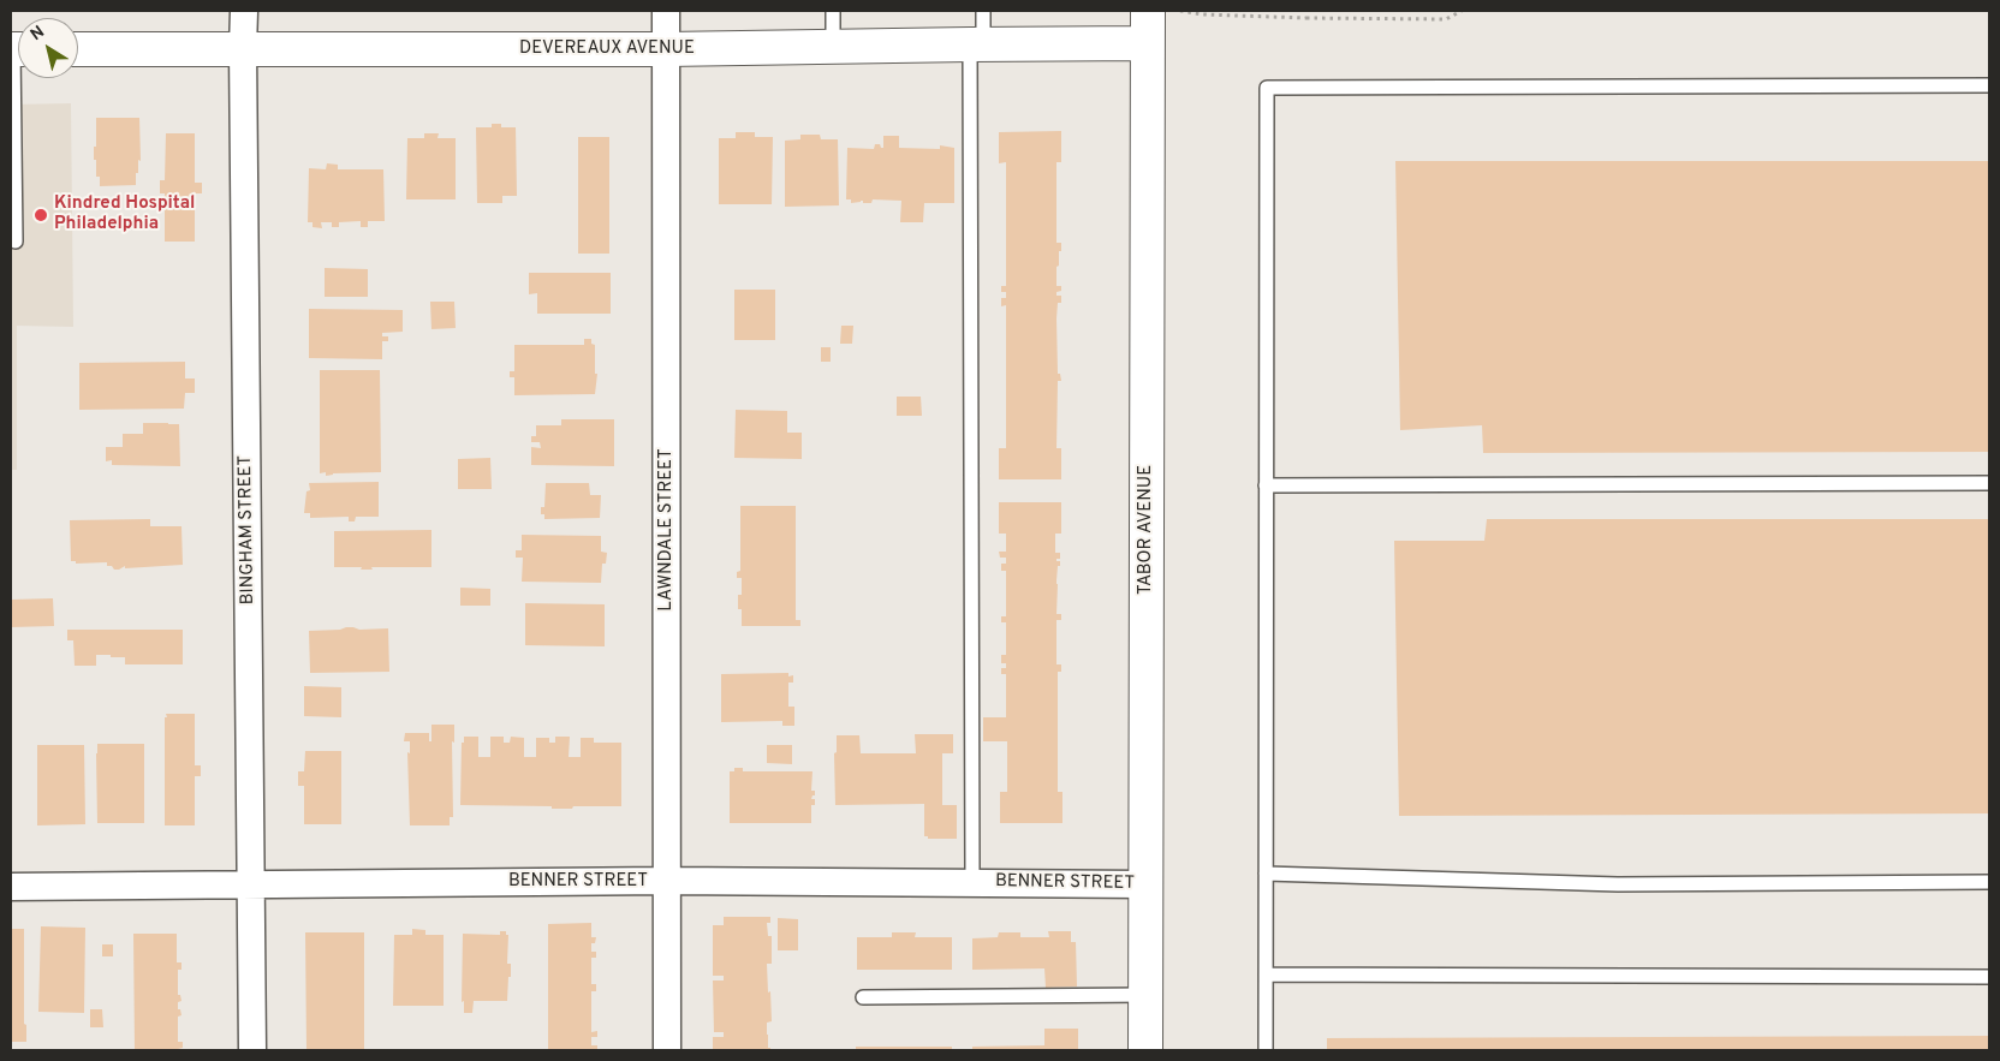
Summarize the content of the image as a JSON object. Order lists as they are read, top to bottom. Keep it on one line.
{"streets":{"street":["DEVEREAUX AVENUE","BINGHAM STREET","LAWNDALE STREET","TABOR AVENUE","BENNER STREET"]},"crossings":[["DEVEREAUX AVENUE","BINGHAM STREET"],["DEVEREAUX AVENUE","LAWNDALE STREET"],["DEVEREAUX AVENUE","TABOR AVENUE"],["BINGHAM STREET","BENNER STREET"],["LAWNDALE STREET","BENNER STREET"],["TABOR AVENUE","BENNER STREET"]],"places":["Kindred Hospital Philadelphia"],"north":"top left"}
